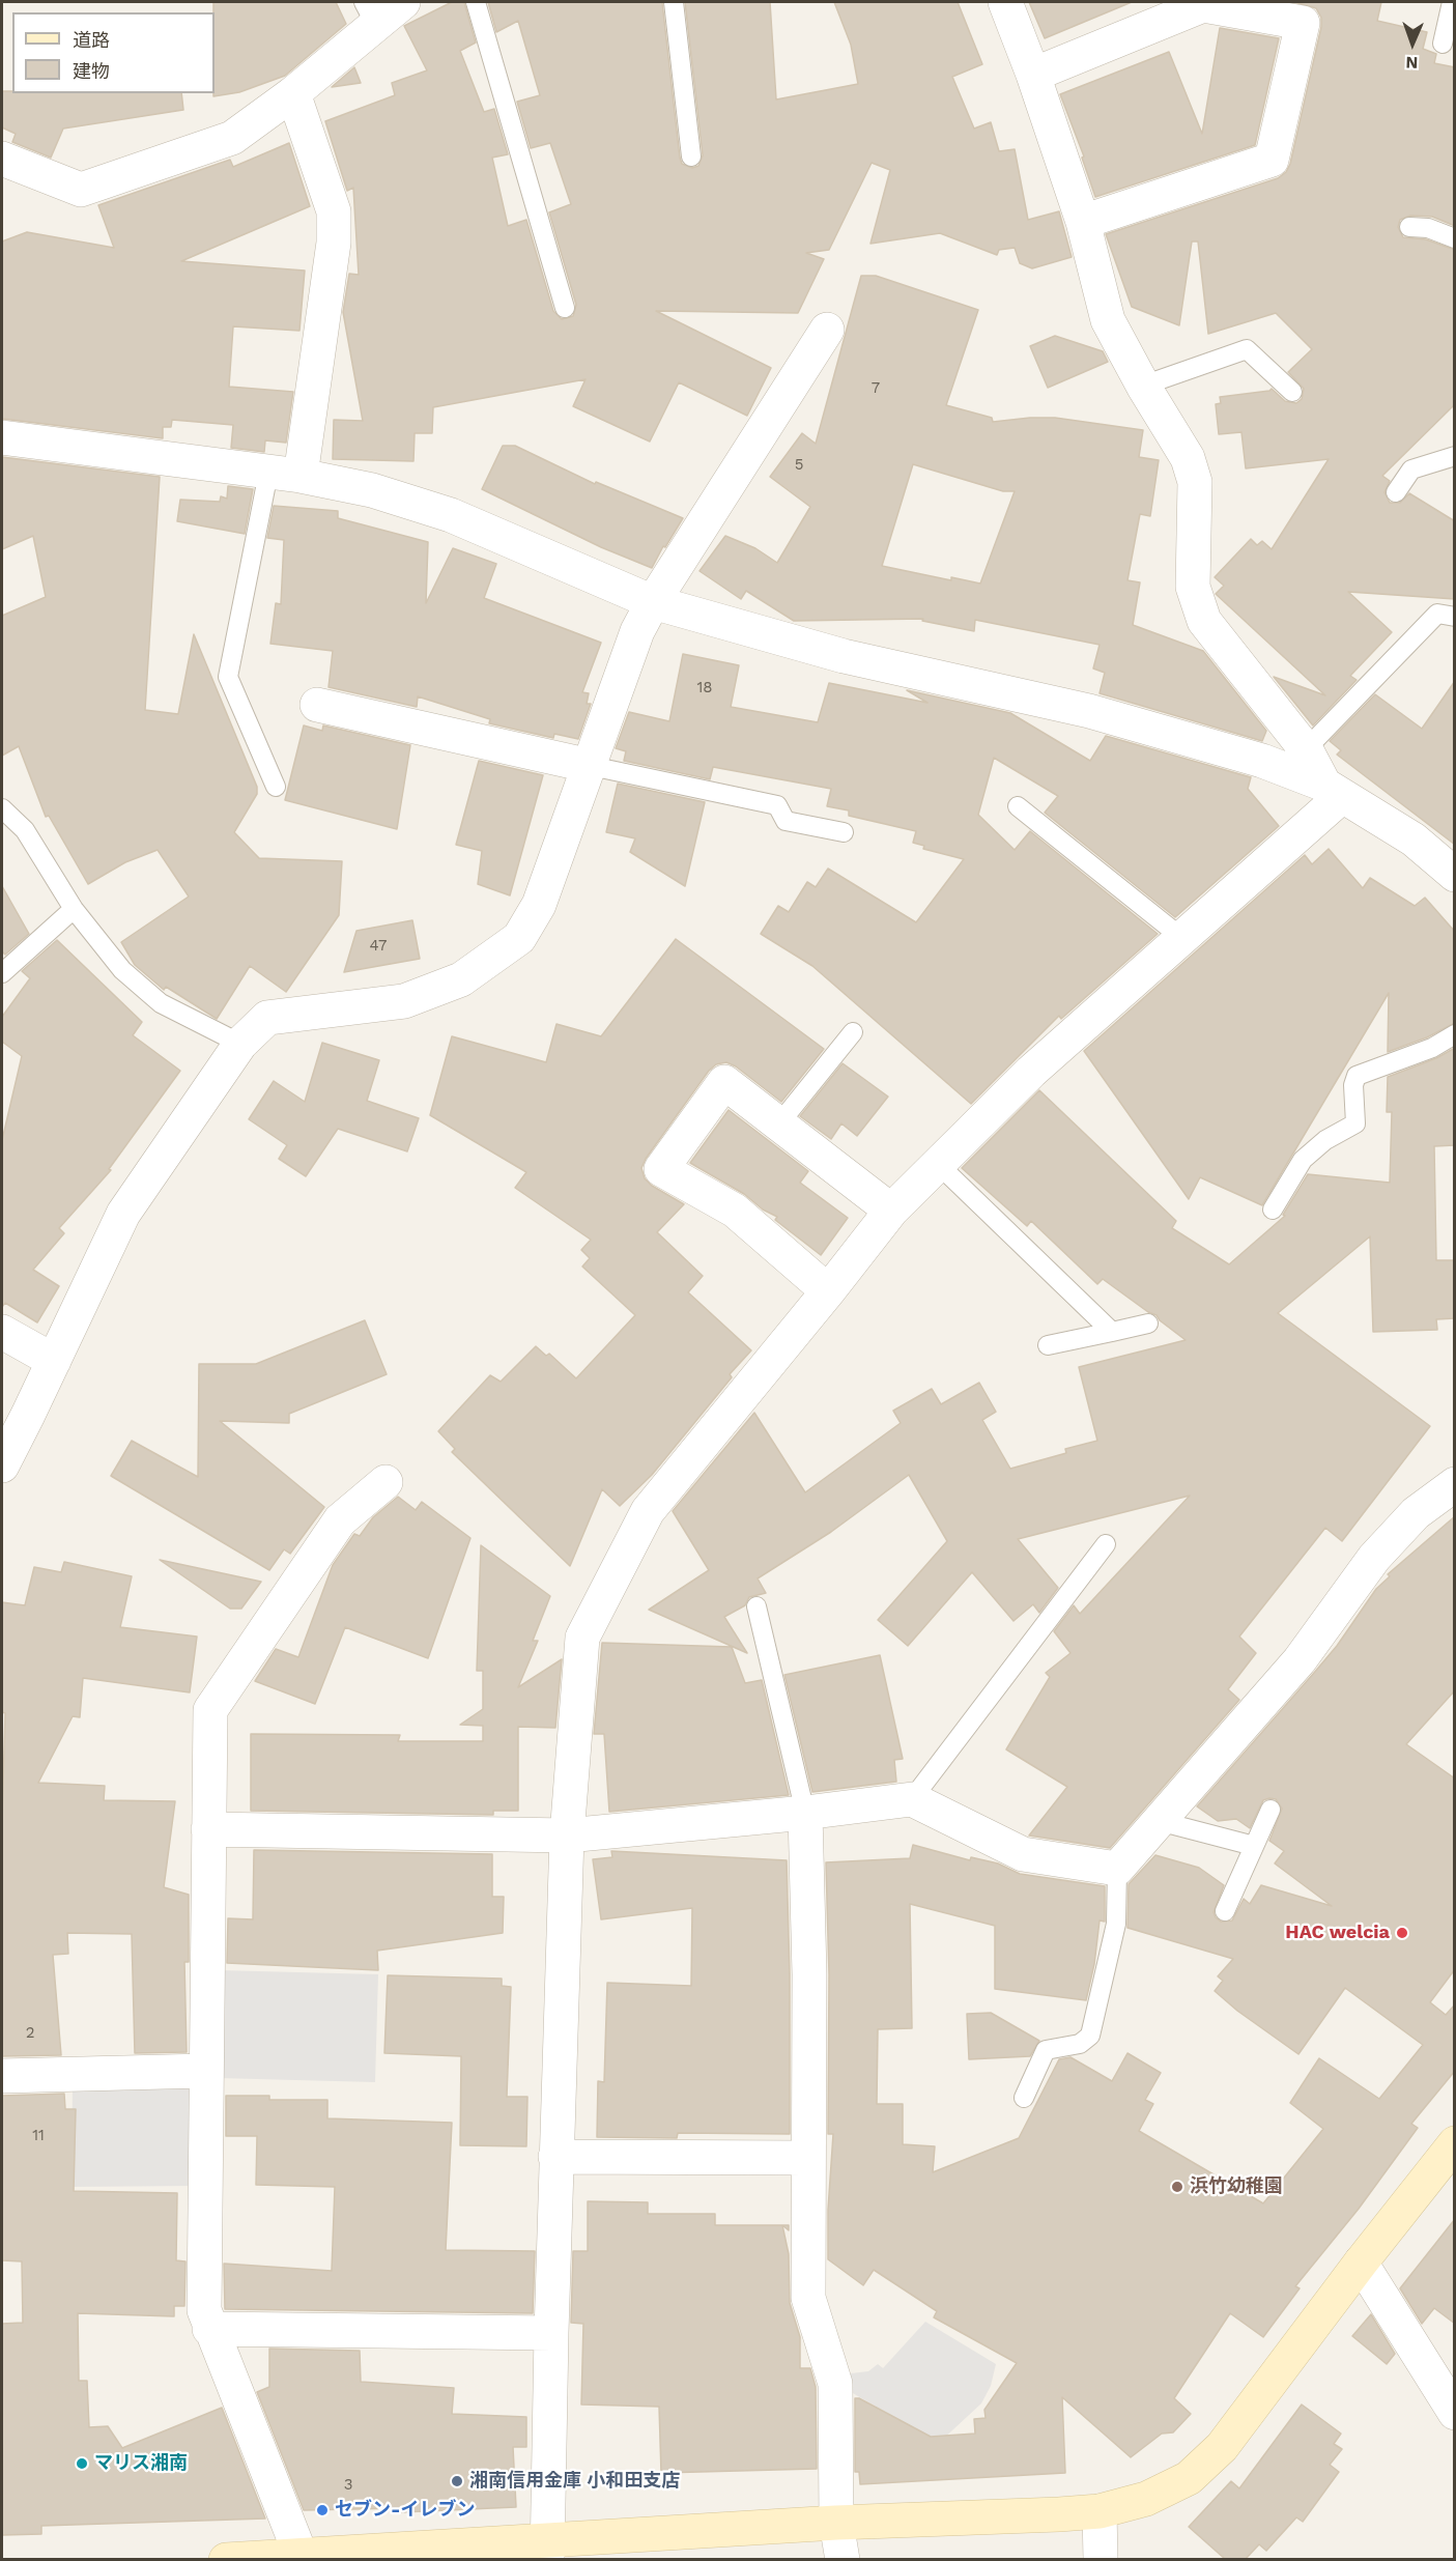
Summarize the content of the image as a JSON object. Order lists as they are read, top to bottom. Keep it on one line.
{"places":["HAC welcia","浜竹幼稚園","マリス湘南","湘南信用金庫 小和田支店","セブン-イレブン"],"house_numbers":["7","5","18","47","2","11","3"],"legend":["道路","建物"],"north":"bottom"}
